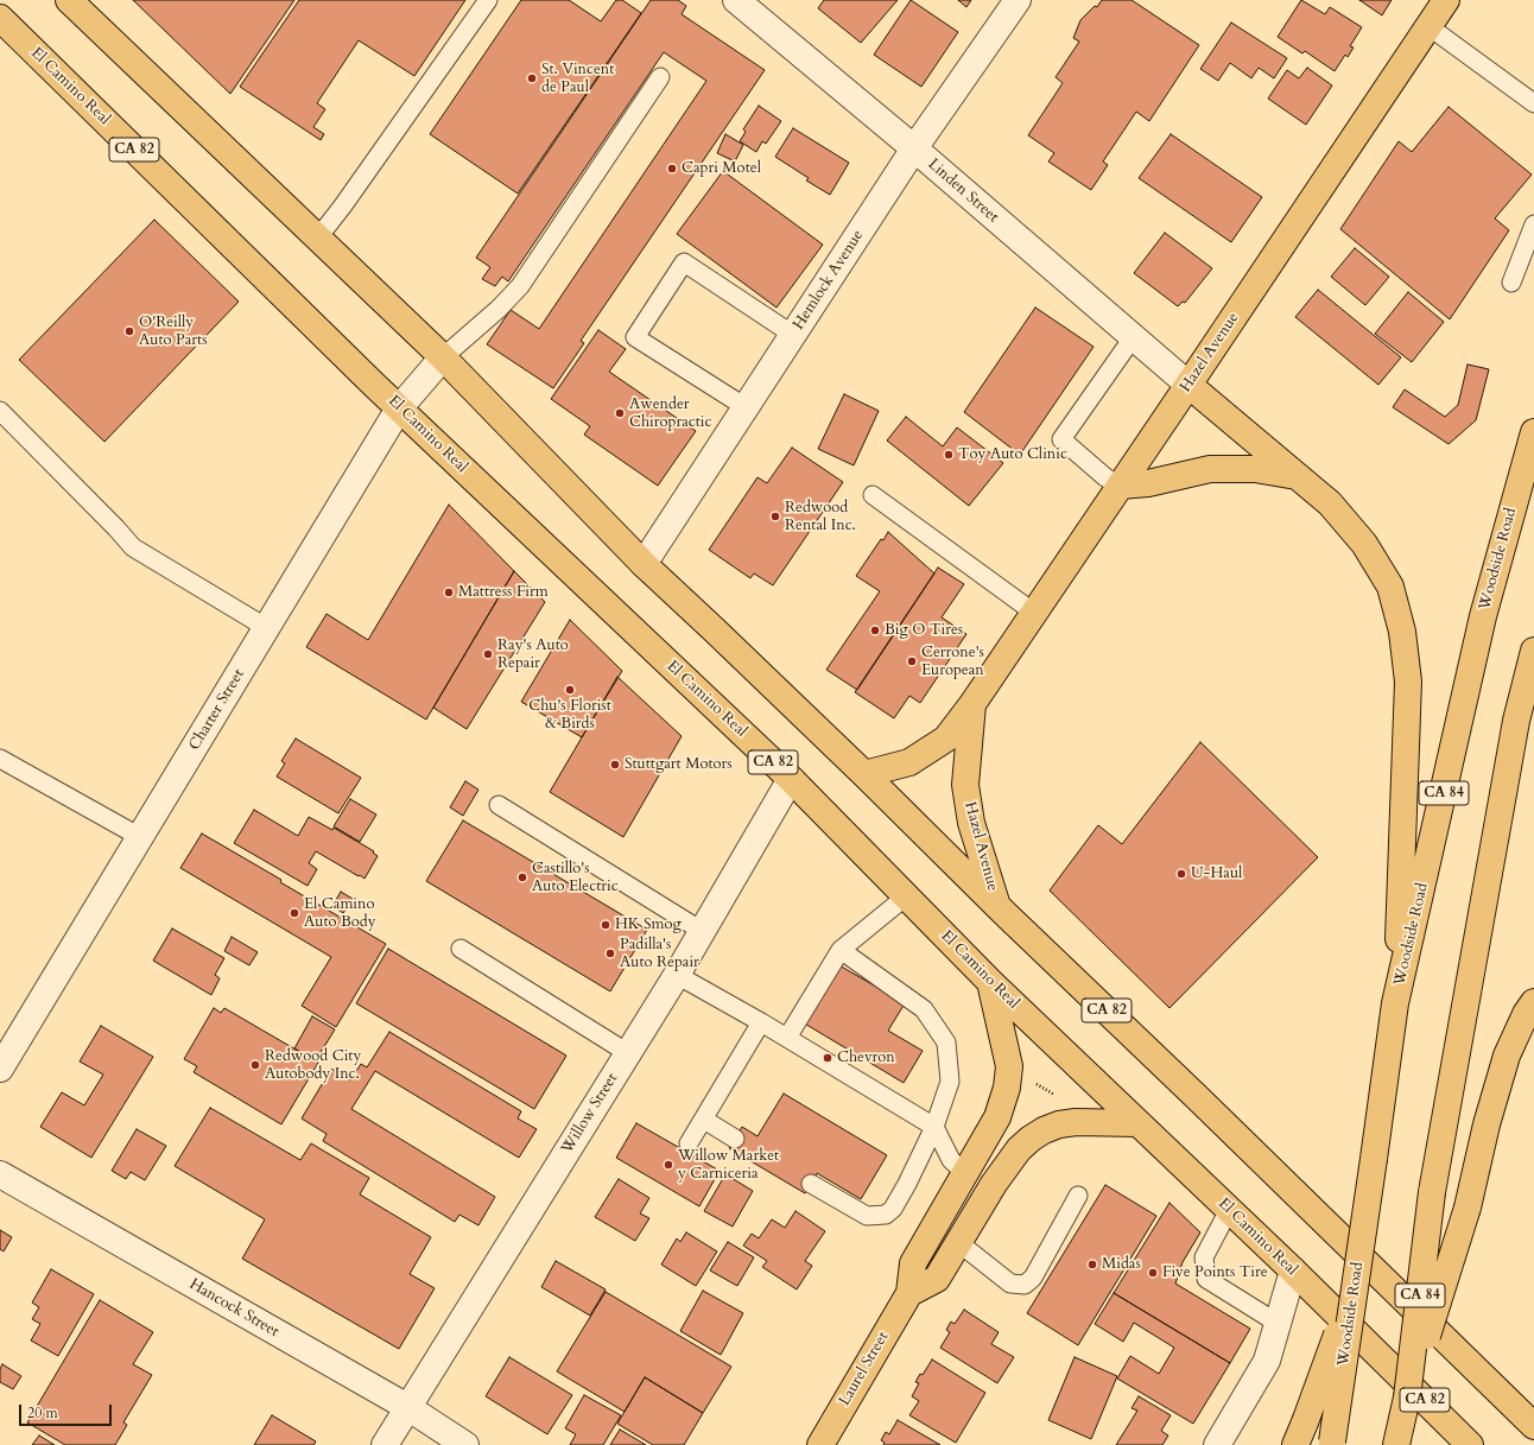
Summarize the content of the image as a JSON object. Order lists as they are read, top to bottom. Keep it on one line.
{"streets":{"main road":["El Camino Real","CA 82","Hazel Avenue","Woodside Road","CA 84","Laurel Street"],"street":["Linden Street","Hemlock Avenue","Charter Street","Willow Street","Hancock Street"]},"crossings":[["El Camino Real","Charter Street"],["El Camino Real","Willow Street"],["CA 82","Hemlock Avenue"],["CA 82","Hazel Avenue"],["CA 82","Charter Street"],["Linden Street","Hemlock Avenue"],["Linden Street","Hazel Avenue"],["Willow Street","Hancock Street"]],"places":["St. Vincent de Paul","Capri Motel","O'Reilly Auto Parts","Awender Chiropractic","Toy Auto Clinic","Redwood Rental Inc.","Mattress Firm","Big O Tires","Ray's Auto Repair","Cerrone's European","Chu's Florist & Birds","Stuttgart Motors","U-Haul","Castillo's Auto Electric","El Camino Auto Body","HK Smog","Padilla's Auto Repair","Chevron","Redwood City Autobody Inc.","Willow Market y Carniceria","Midas","Five Points Tire"],"scale_bar":"20 m"}
